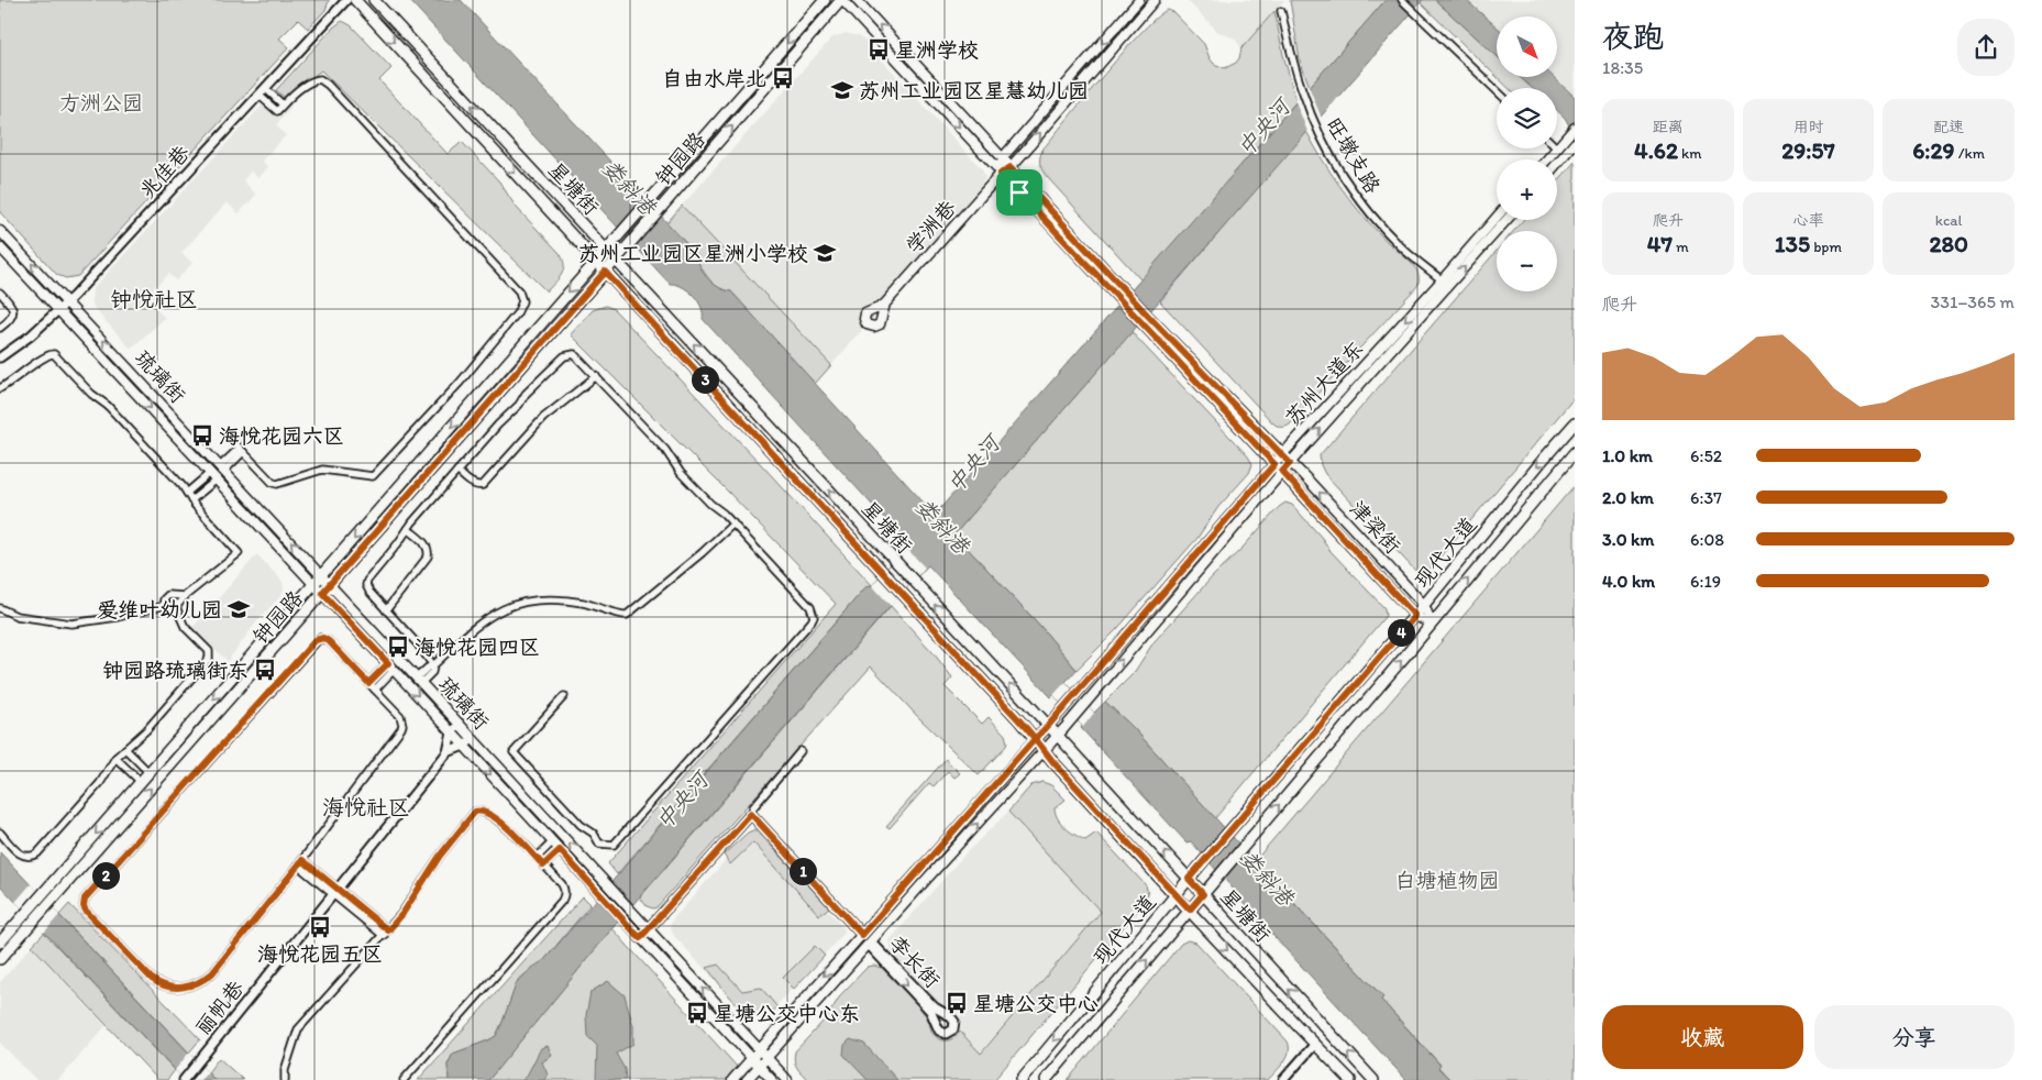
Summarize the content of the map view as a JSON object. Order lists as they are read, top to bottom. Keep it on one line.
{"streets":{"main road":["钟园路","星塘街","学洲巷","琉璃街","苏州大道东","津梁街","现代大道"],"street":["旺墩支路","兆佳巷","李长街","丽帆巷"]},"crossings":[["旺墩支路","苏州大道东"],["钟园路","星塘街"],["钟园路","琉璃街"],["钟园路","津梁街"],["兆佳巷","琉璃街"],["星塘街","苏州大道东"],["星塘街","现代大道"],["学洲巷","津梁街"],["琉璃街","苏州大道东"],["琉璃街","丽帆巷"],["苏州大道东","津梁街"],["苏州大道东","李长街"],["津梁街","现代大道"]],"districts":["钟悦社区","海悦社区"],"water":["中央河","娄斜港"],"parks":["方洲公园","白塘植物园"],"places":{"bus stop":["星洲学校","自由水岸北","海悦花园六区","海悦花园四区","钟园路琉璃街东","海悦花园五区","星塘公交中心","星塘公交中心东"],"school or university":["苏州工业园区星慧幼儿园","苏州工业园区星洲小学校","爱维叶幼儿园"]},"north":"bottom right","page":{"heading":["夜跑","18:35"],"map_buttons":["+","−"],"stats":[["距离","4.62 km"],["用时","29:57"],["配速","6:29 /km"],["爬升","47 m"],["心率","135 bpm"],["kcal","280"]],"chart":["爬升","331–365 m"],"pins":["3","4","1","2"],"list":[{"name":"1.0 km","note":"6:52"},{"name":"2.0 km","note":"6:37"},{"name":"3.0 km","note":"6:08"},{"name":"4.0 km","note":"6:19"}],"buttons":["收藏","分享"]}}
